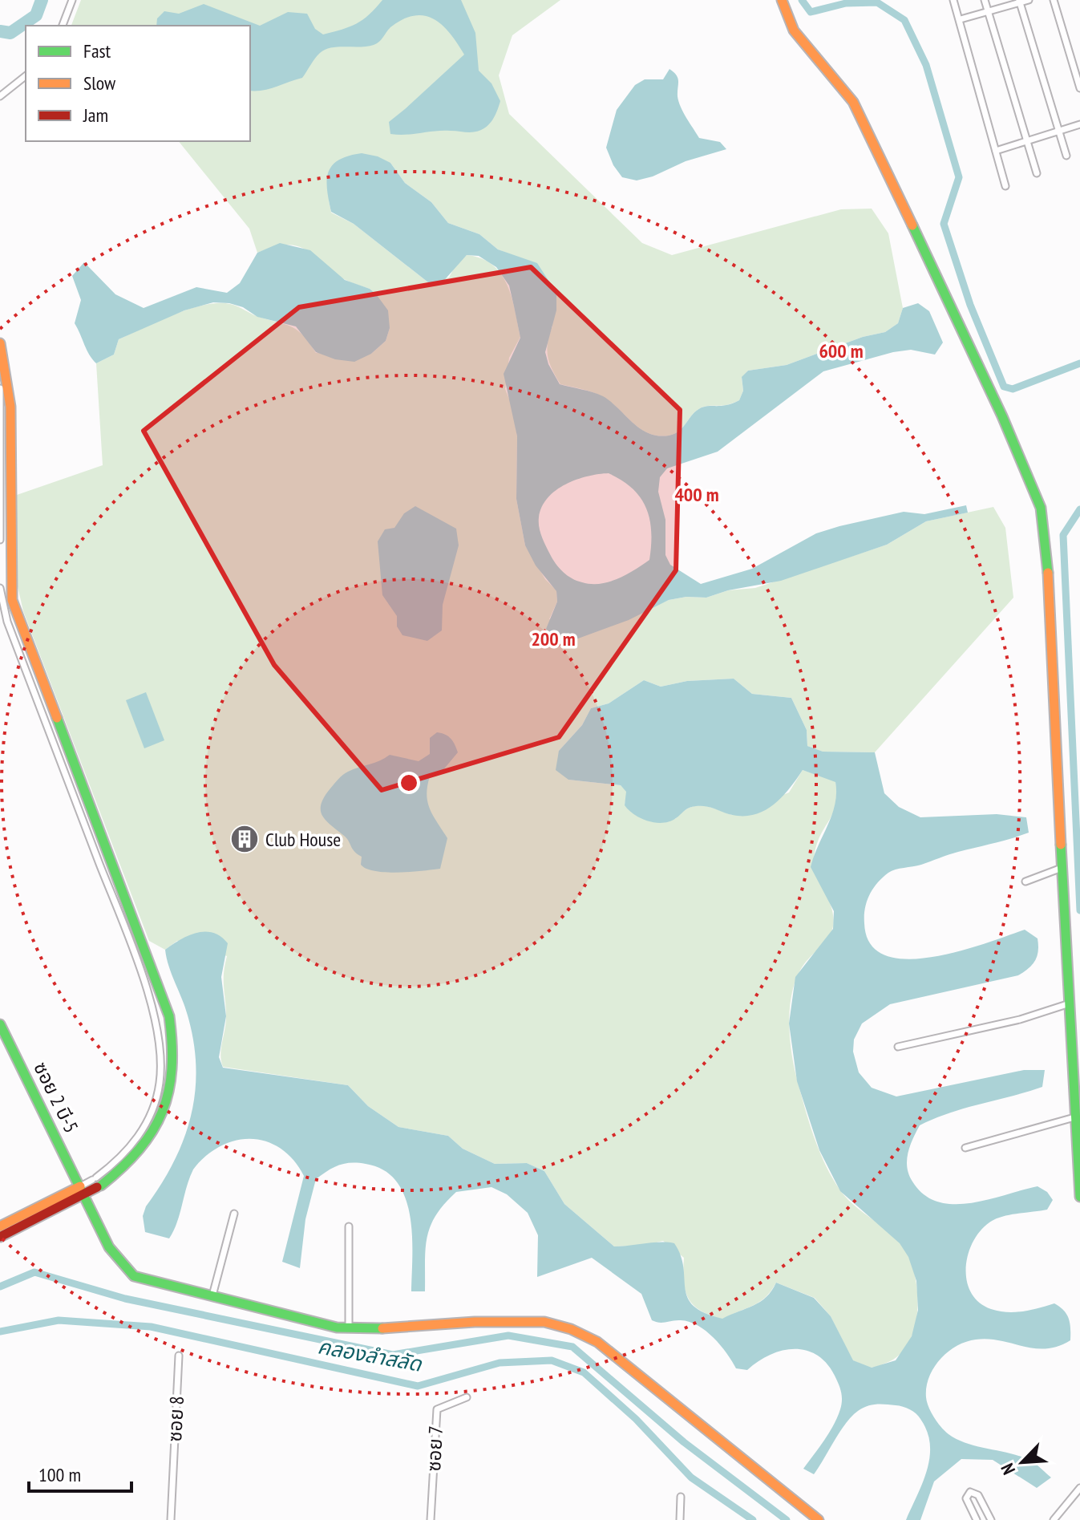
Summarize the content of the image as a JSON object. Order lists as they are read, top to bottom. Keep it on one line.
{"streets":{"street":["ซอย 2 บี-5","ซอย 8","ซอย 7"]},"water":["คลองลำสลัด"],"places":{"building":["Club House"]},"legend":["Fast","Slow","Jam"],"scale_bar":"100 m","north":"bottom left","rings":["600 m","400 m","200 m"]}
